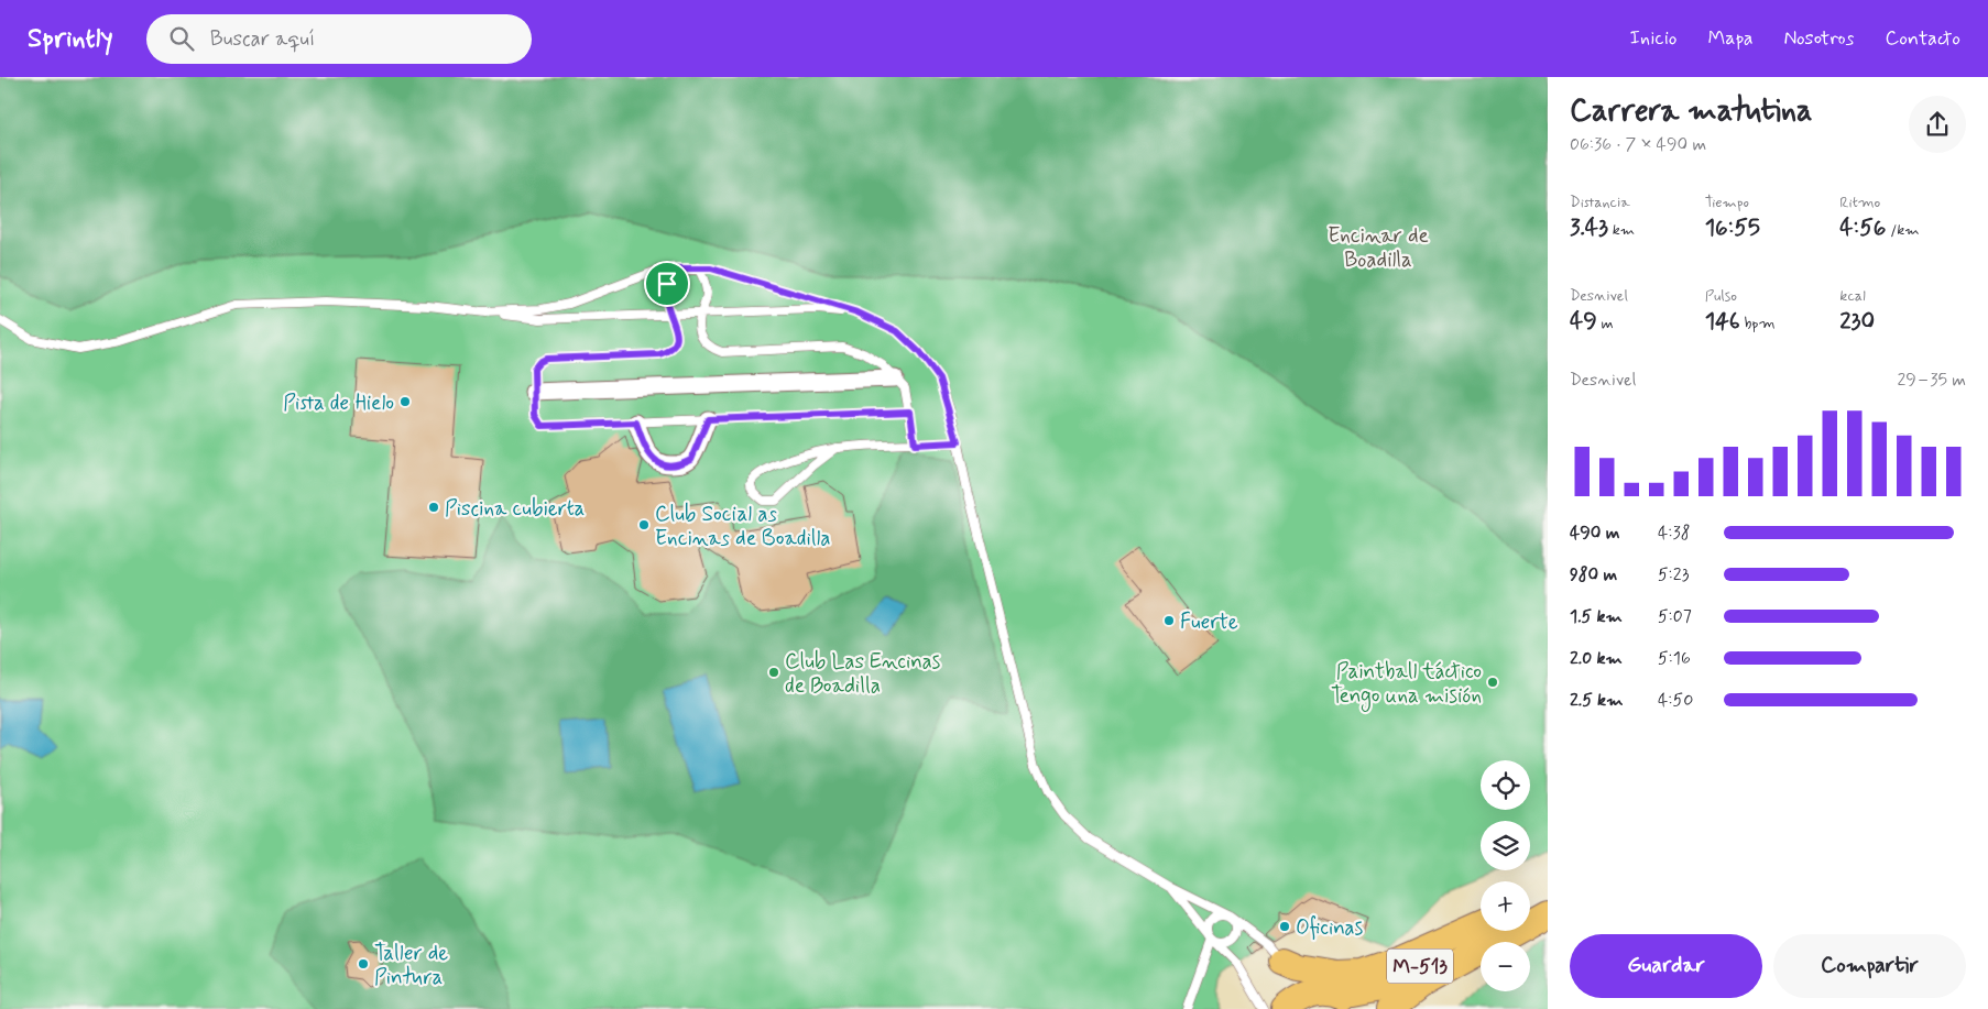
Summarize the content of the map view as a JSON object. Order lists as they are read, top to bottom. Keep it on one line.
{"streets":{"main road":["M-513"]},"parks":["Encinar de Boadilla"],"places":["Pista de Hielo","Piscina cubierta","Club Social as Encinas de Boadilla","Fuerte","Club Las Encinas de Boadilla","Paintball táctico Tengo una misión","Oficinas","Taller de Pintura"],"page":{"header":"Sprintly","search":"Buscar aquí","nav":["Inicio","Mapa","Nosotros","Contacto"],"heading":["Carrera matutina","06:36 · 7 × 490 m"],"stats":[["Distancia","3.43 km"],["Tiempo","16:55"],["Ritmo","4:56 /km"],["Desnivel","49 m"],["Pulso","146 bpm"],["kcal","230"]],"chart":["Desnivel","29–35 m"],"list":[{"name":"490 m","note":"4:38"},{"name":"980 m","note":"5:23"},{"name":"1.5 km","note":"5:07"},{"name":"2.0 km","note":"5:16"},{"name":"2.5 km","note":"4:50"}],"map_buttons":["+","−"],"buttons":["Guardar","Compartir"]}}
